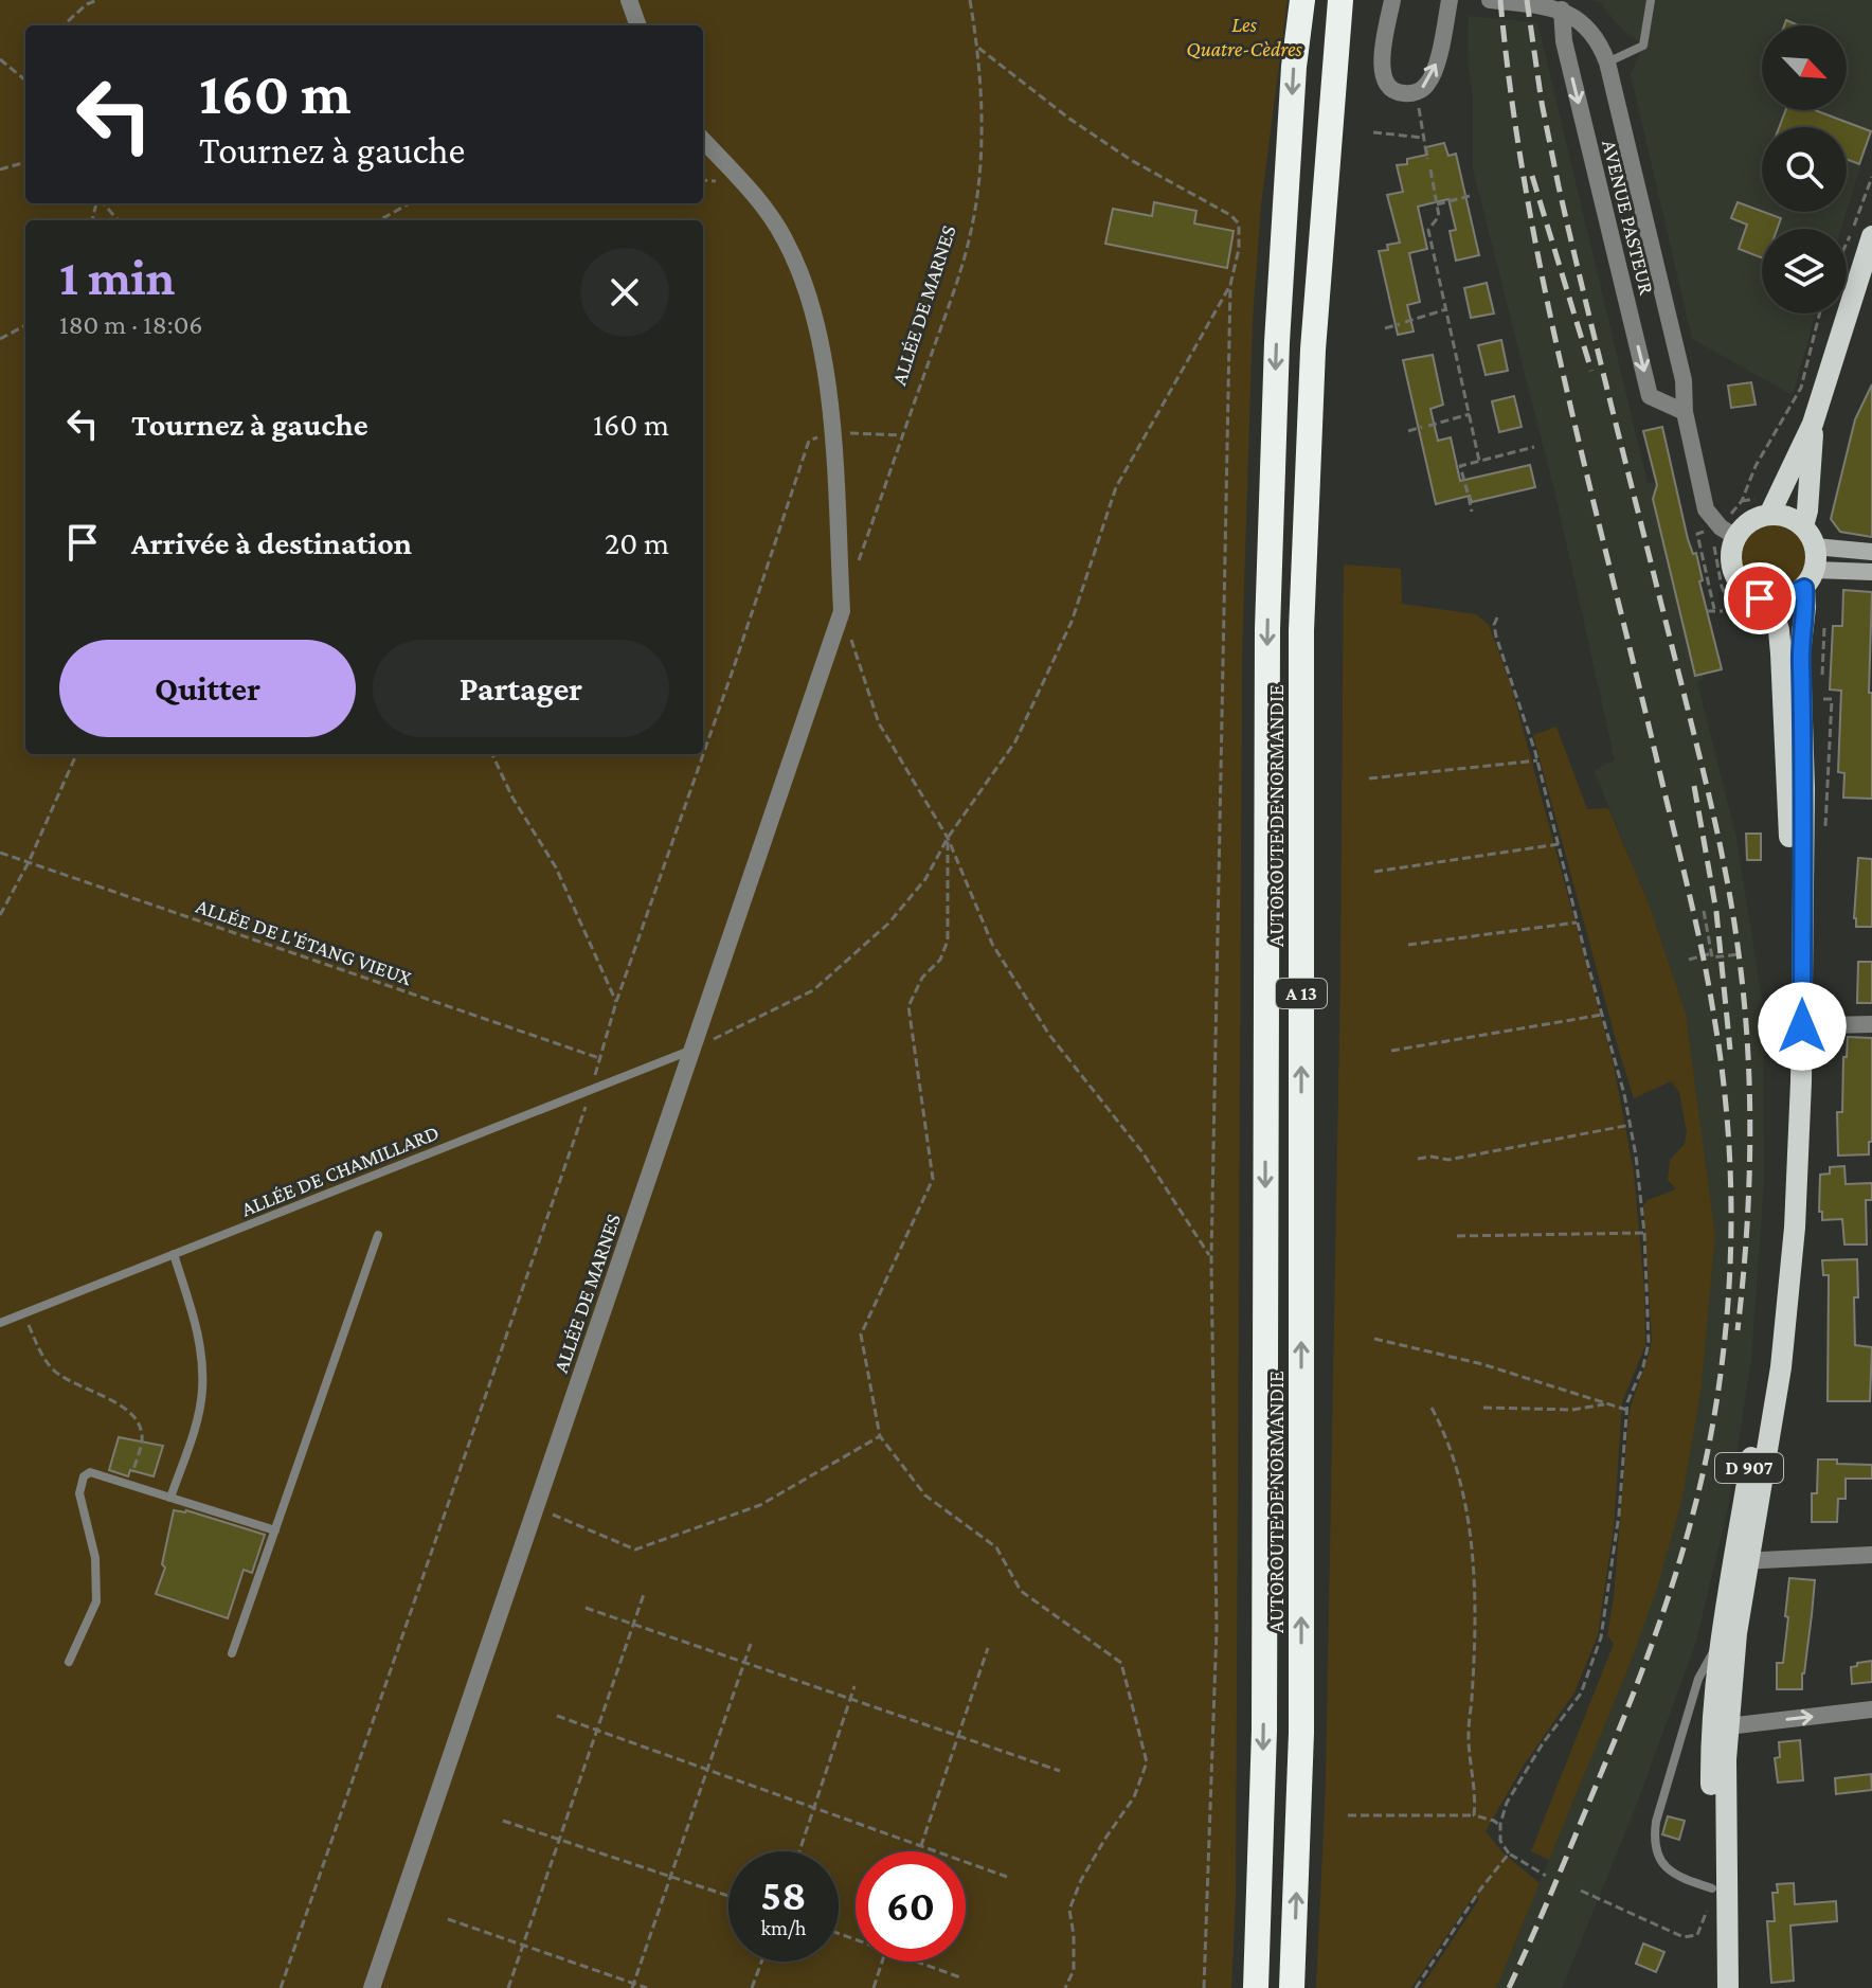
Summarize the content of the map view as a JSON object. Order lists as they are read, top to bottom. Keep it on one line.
{"streets":{"highway":["AUTOROUTE DE NORMANDIE","A 13"],"main road":["D 907"],"street":["AVENUE PASTEUR","ALLÉE DE MARNES"],"lane":["ALLÉE DE CHAMILLARD"],"path":["ALLÉE DE L'ÉTANG VIEUX"]},"crossings":[["AVENUE PASTEUR","D 907"],["ALLÉE DE MARNES","ALLÉE DE CHAMILLARD"]],"parks":["Les Quatre-Cèdres"],"north":"bottom right","page":{"turn":["160 m","Tournez à gauche"],"heading":["1 min","180 m · 18:06"],"list":[{"name":"Tournez à gauche","value":"160 m"},{"name":"Arrivée à destination","value":"20 m"}],"buttons":["Quitter","Partager"],"speed":"58 km/h","limit":"60"}}
